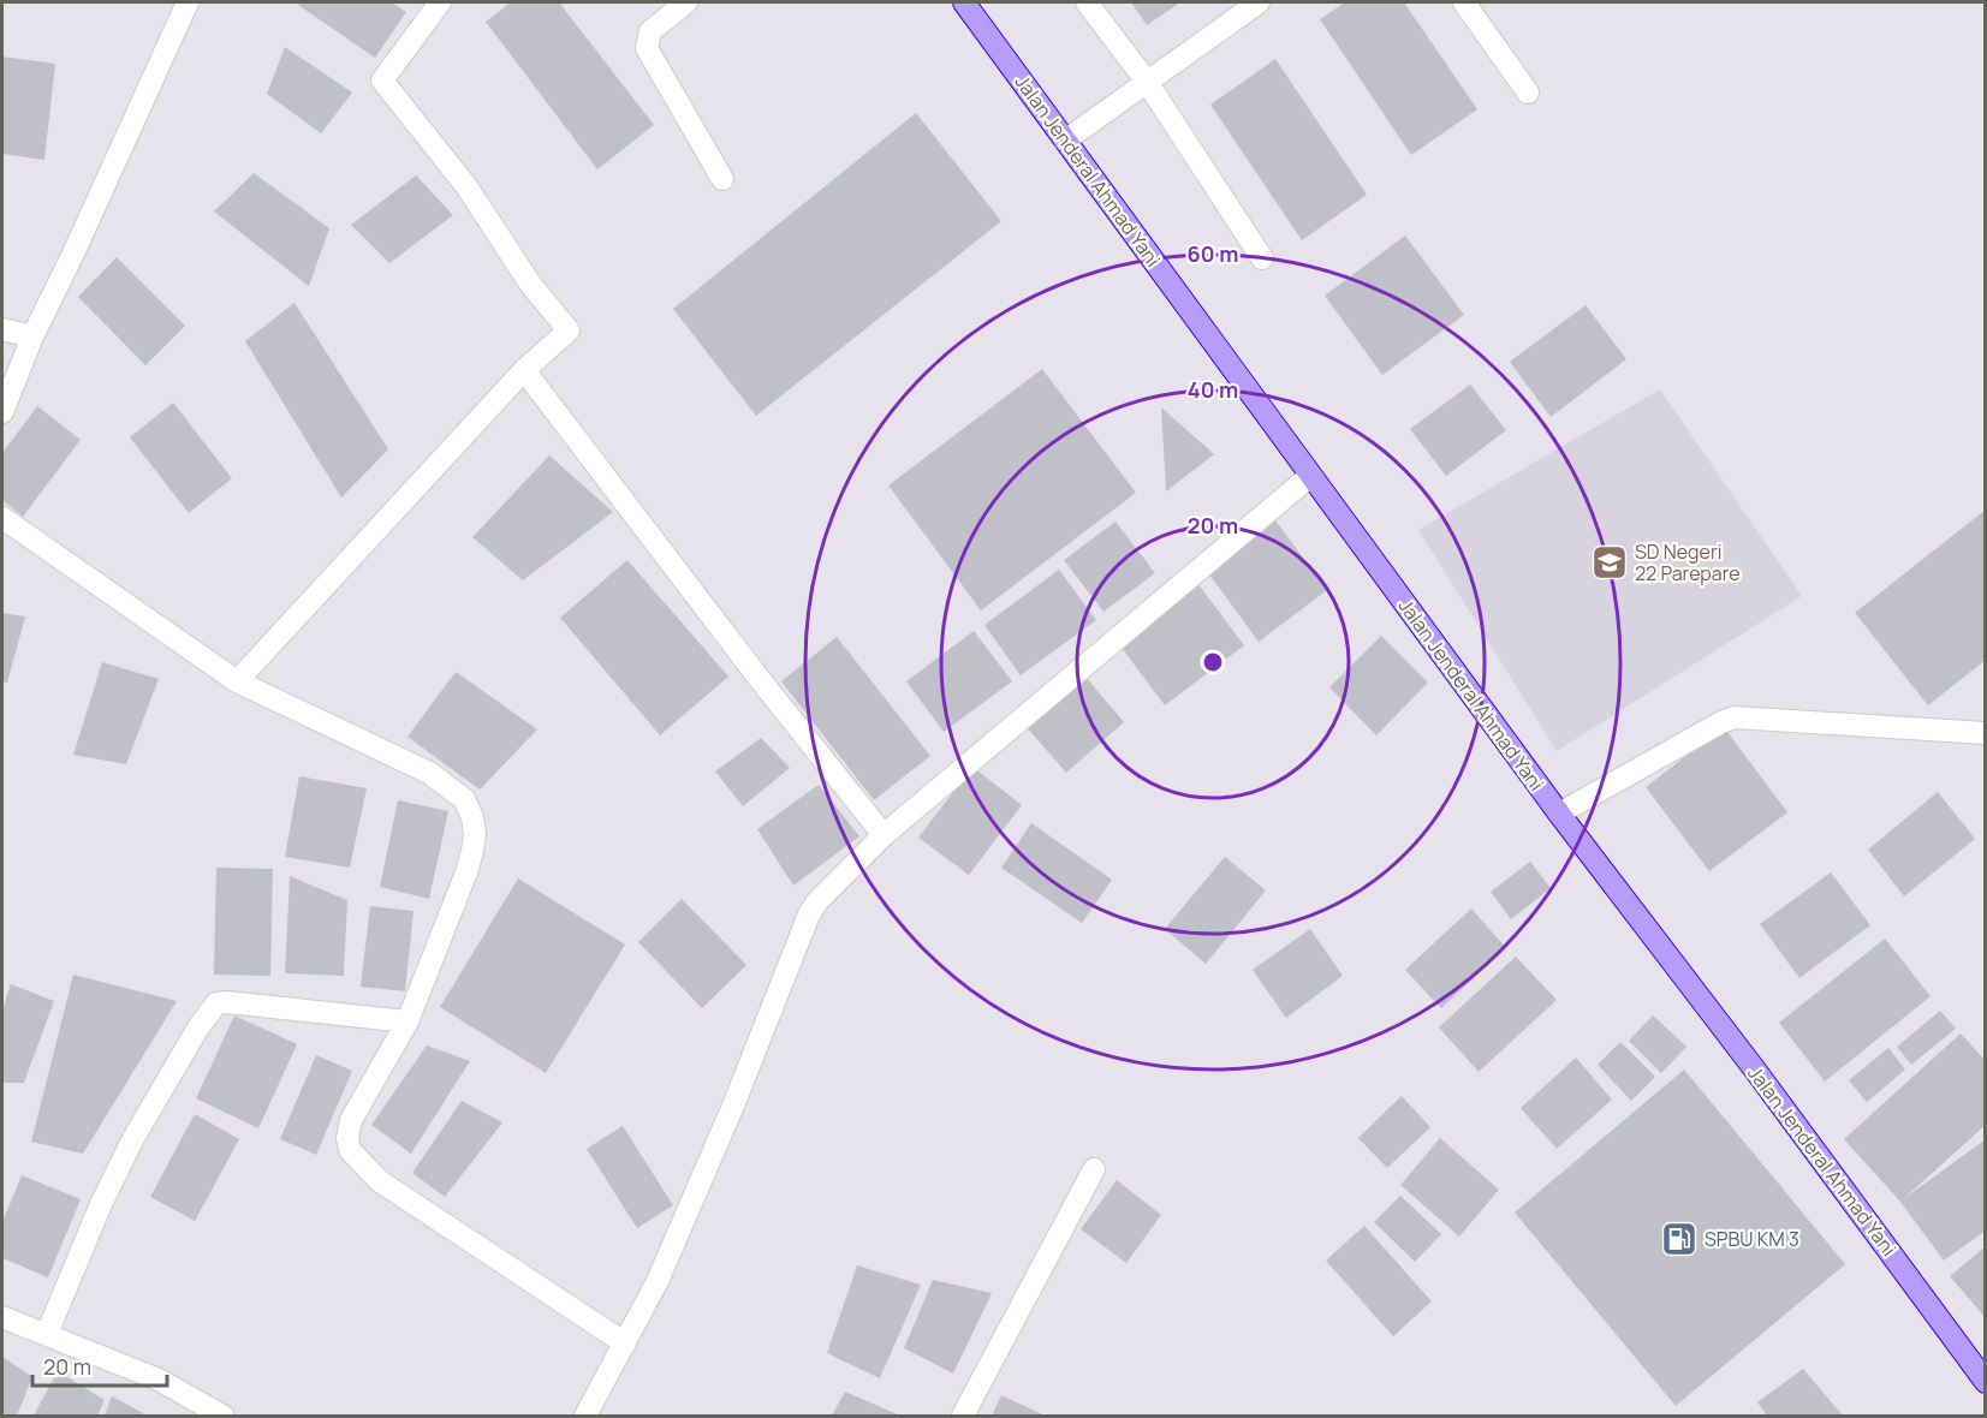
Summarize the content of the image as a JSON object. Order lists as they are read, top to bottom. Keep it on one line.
{"streets":{"highway":["Jalan Jenderal Ahmad Yani"]},"places":{"school or university":["SD Negeri 22 Parepare"],"fuel station":["SPBU KM 3"]},"scale_bar":"20 m","rings":["60 m","40 m","20 m"]}
